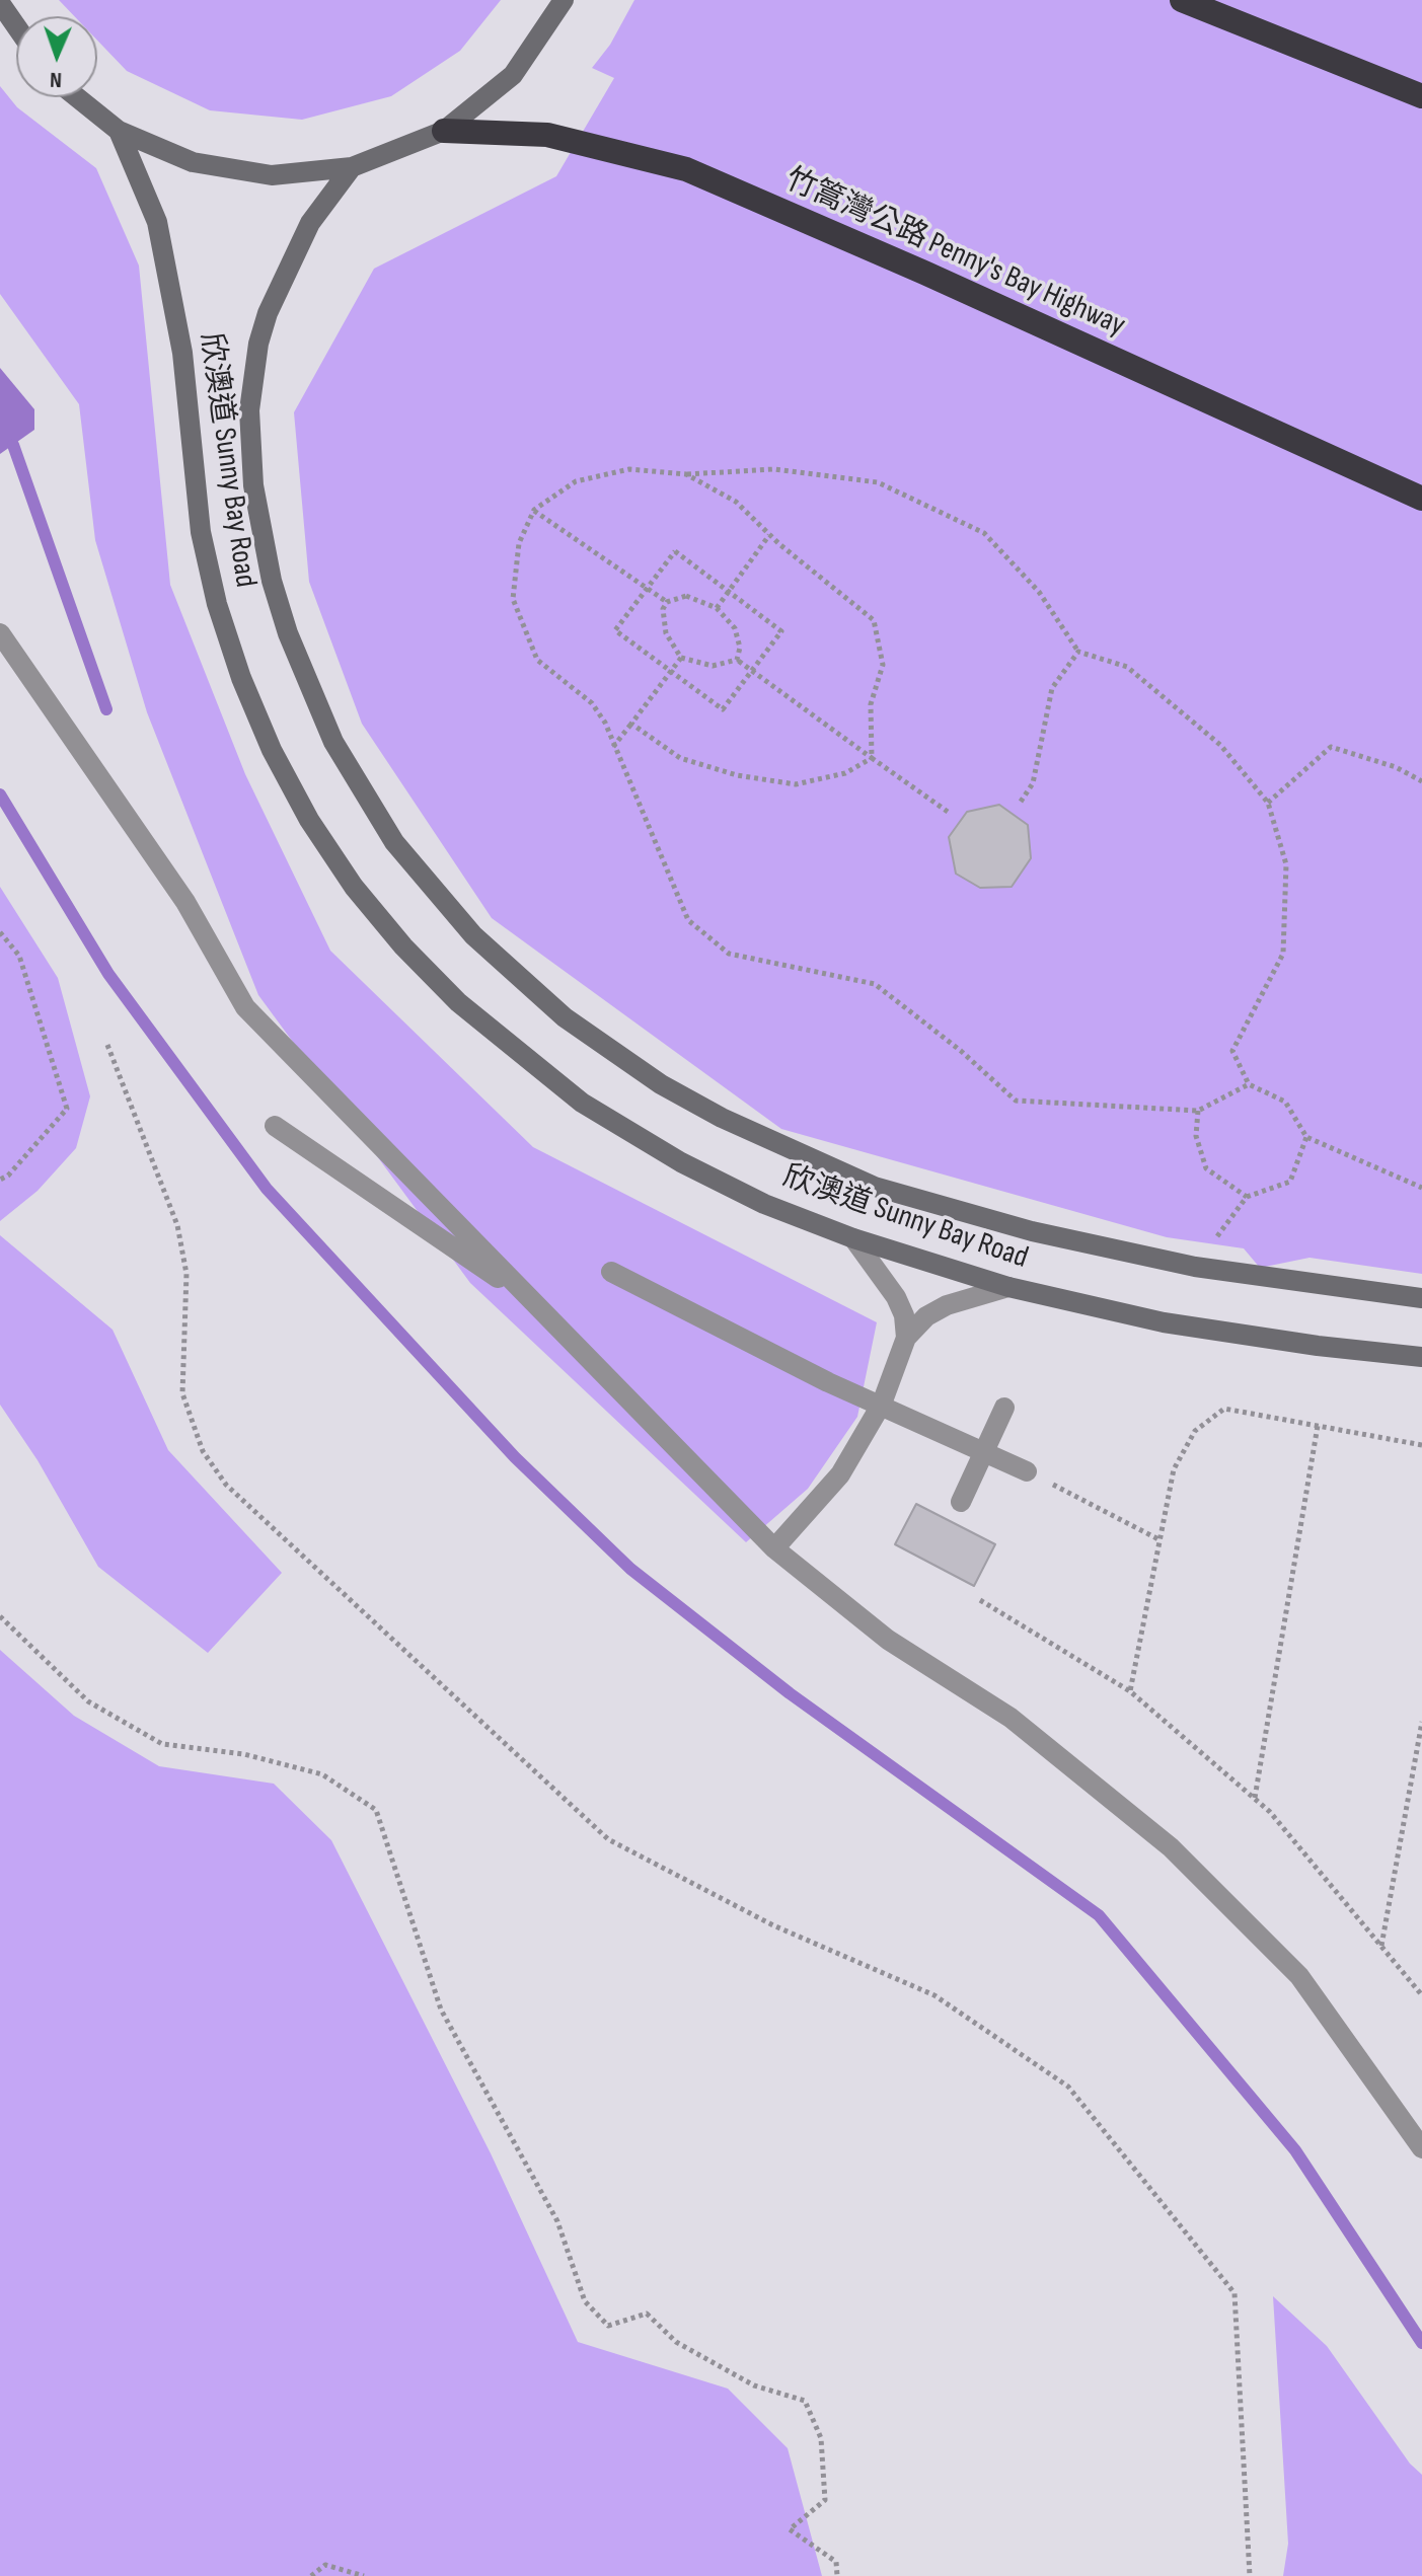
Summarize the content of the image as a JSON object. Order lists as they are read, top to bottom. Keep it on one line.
{"streets":{"highway":["竹篙灣公路 Penny's Bay Highway"],"main road":["欣澳道 Sunny Bay Road"]},"north":"bottom"}
